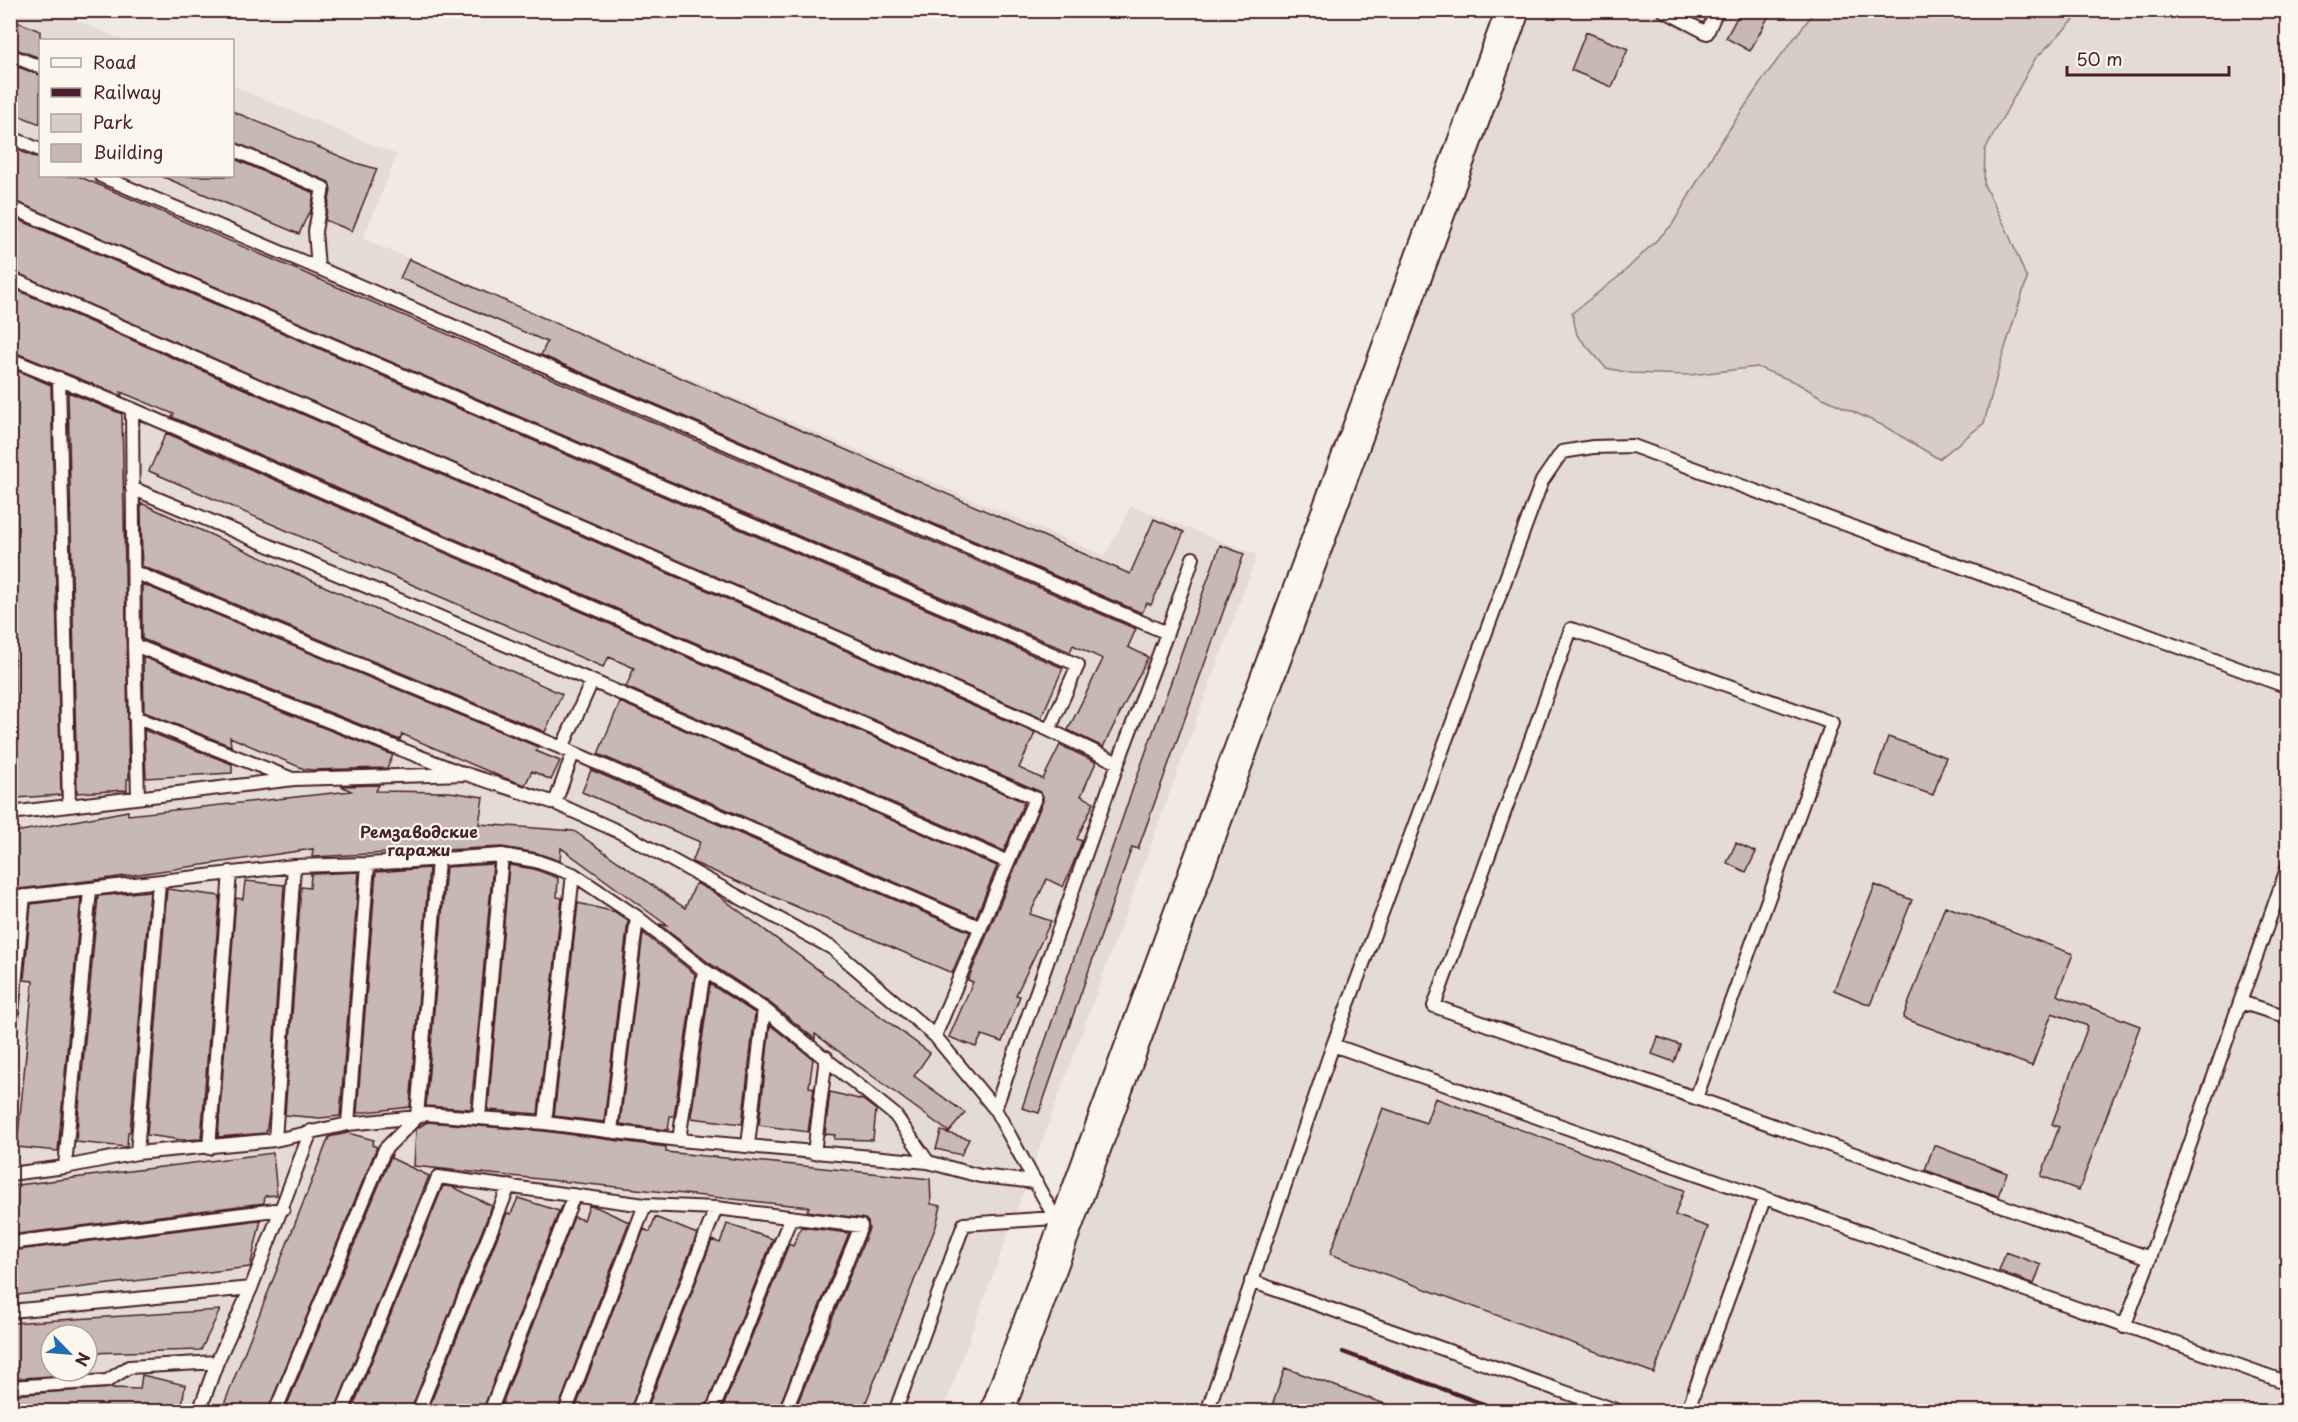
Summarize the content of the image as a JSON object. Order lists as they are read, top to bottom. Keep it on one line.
{"districts":["Ремзаводские гаражи"],"legend":["Road","Railway","Park","Building"],"scale_bar":"50 m","north":"bottom right"}
